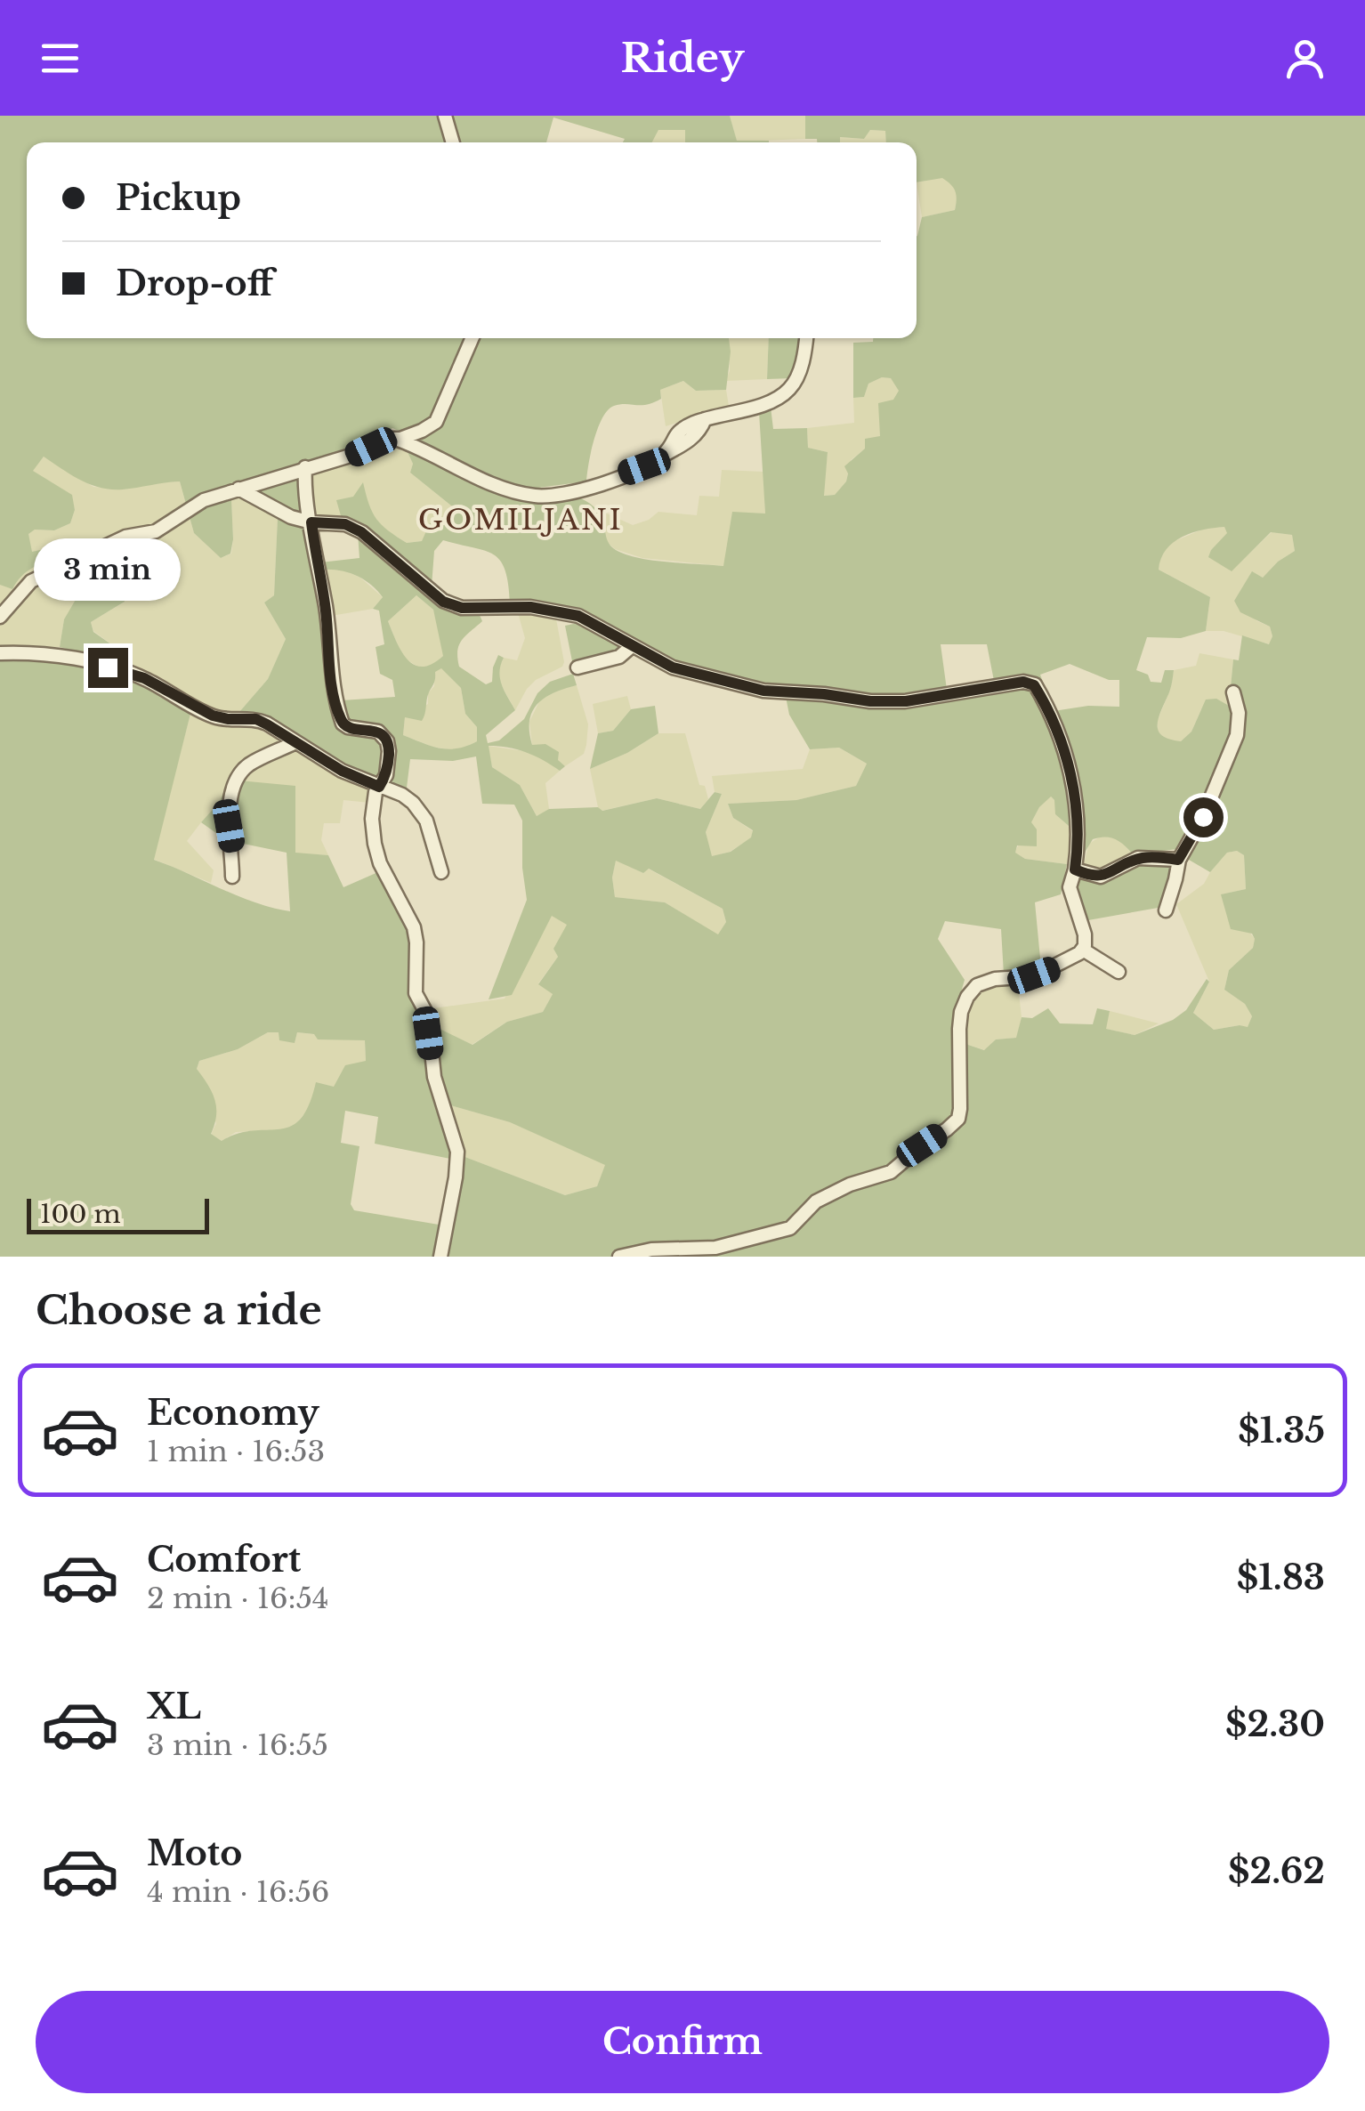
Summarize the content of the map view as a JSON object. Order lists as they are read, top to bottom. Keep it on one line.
{"districts":["GOMILJANI"],"scale_bar":"100 m","page":{"header":"Ridey","banner":["Pickup","Drop-off"],"bubble":"3 min","scale":"100 m","heading":"Choose a ride","list":[{"name":"Economy","note":"1 min · 16:53","value":"$1.35"},{"name":"Comfort","note":"2 min · 16:54","value":"$1.83"},{"name":"XL","note":"3 min · 16:55","value":"$2.30"},{"name":"Moto","note":"4 min · 16:56","value":"$2.62"}],"buttons":"Confirm"}}
